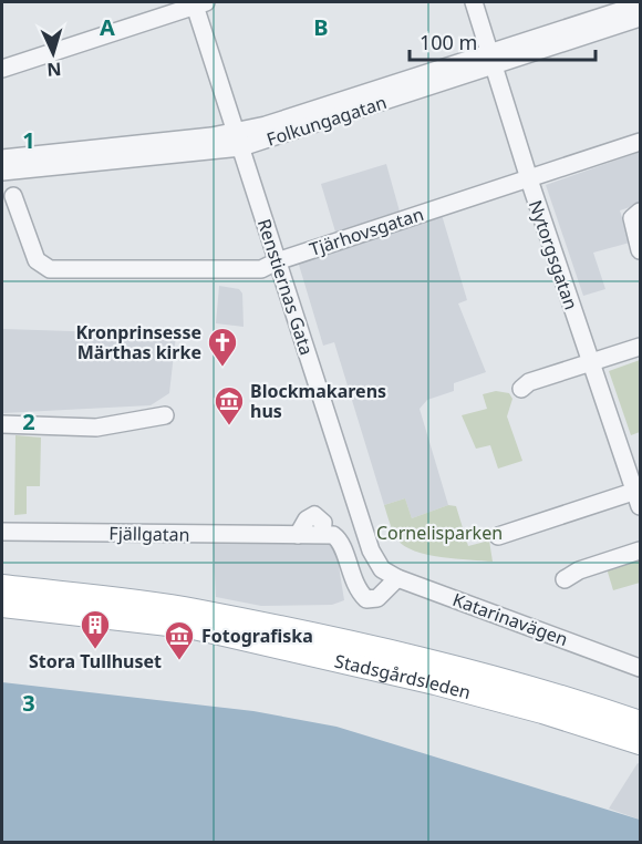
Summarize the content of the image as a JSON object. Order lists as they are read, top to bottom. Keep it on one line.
{"streets":{"main road":["Stadsgårdsleden"],"street":["Folkungagatan","Tjärhovsgatan","Nytorgsgatan","Renstiernas Gata","Fjällgatan","Katarinavägen"]},"crossings":[["Folkungagatan","Nytorgsgatan"],["Folkungagatan","Renstiernas Gata"],["Tjärhovsgatan","Nytorgsgatan"],["Tjärhovsgatan","Renstiernas Gata"],["Renstiernas Gata","Katarinavägen"],["Fjällgatan","Katarinavägen"]],"parks":["Cornelisparken"],"places":{"church":["Kronprinsesse Märthas kirke"],"museum":["Blockmakarens hus","Fotografiska"],"building":["Stora Tullhuset"]},"scale_bar":"100 m","north":"bottom","grid":{"columns":["A","B"],"rows":["1","2","3"]}}
